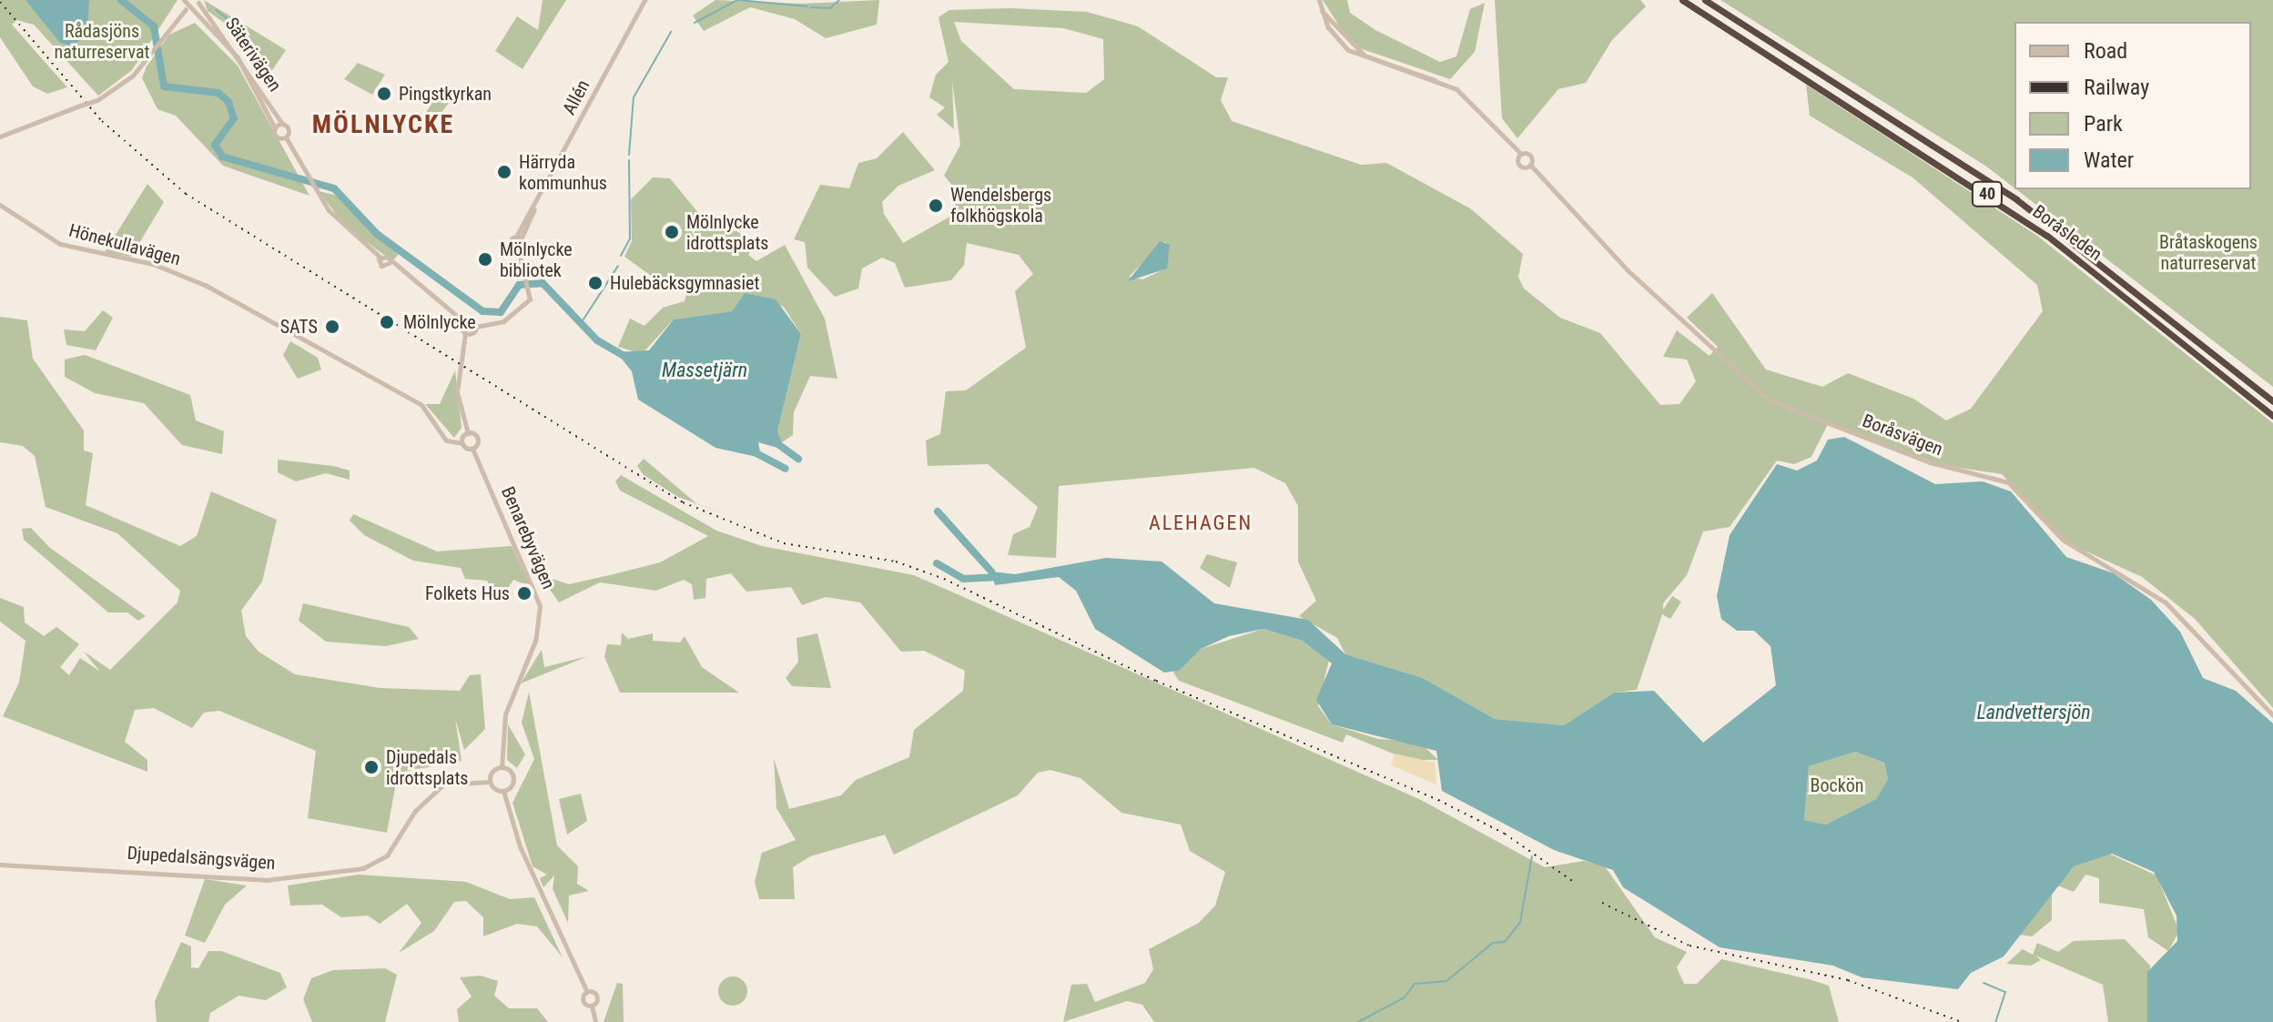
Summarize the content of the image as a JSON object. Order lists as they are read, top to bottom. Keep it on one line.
{"streets":{"highway":["40","Boråsleden"],"street":["Säterivägen","Allén","Hönekullavägen","Boråsvägen","Benarebyvägen","Djupedalsängsvägen"]},"crossings":[["Hönekullavägen","Benarebyvägen"]],"districts":["MÖLNLYCKE","ALEHAGEN"],"water":["Massetjärn","Landvettersjön"],"parks":["Rådasjöns naturreservat","Bråtaskogens naturreservat","Bockön"],"places":["Pingstkyrkan","Härryda kommunhus","Wendelsbergs folkhögskola","Mölnlycke idrottsplats","Mölnlycke bibliotek","Hulebäcksgymnasiet","Mölnlycke","SATS","Folkets Hus","Djupedals idrottsplats"],"legend":["Road","Railway","Park","Water"]}
